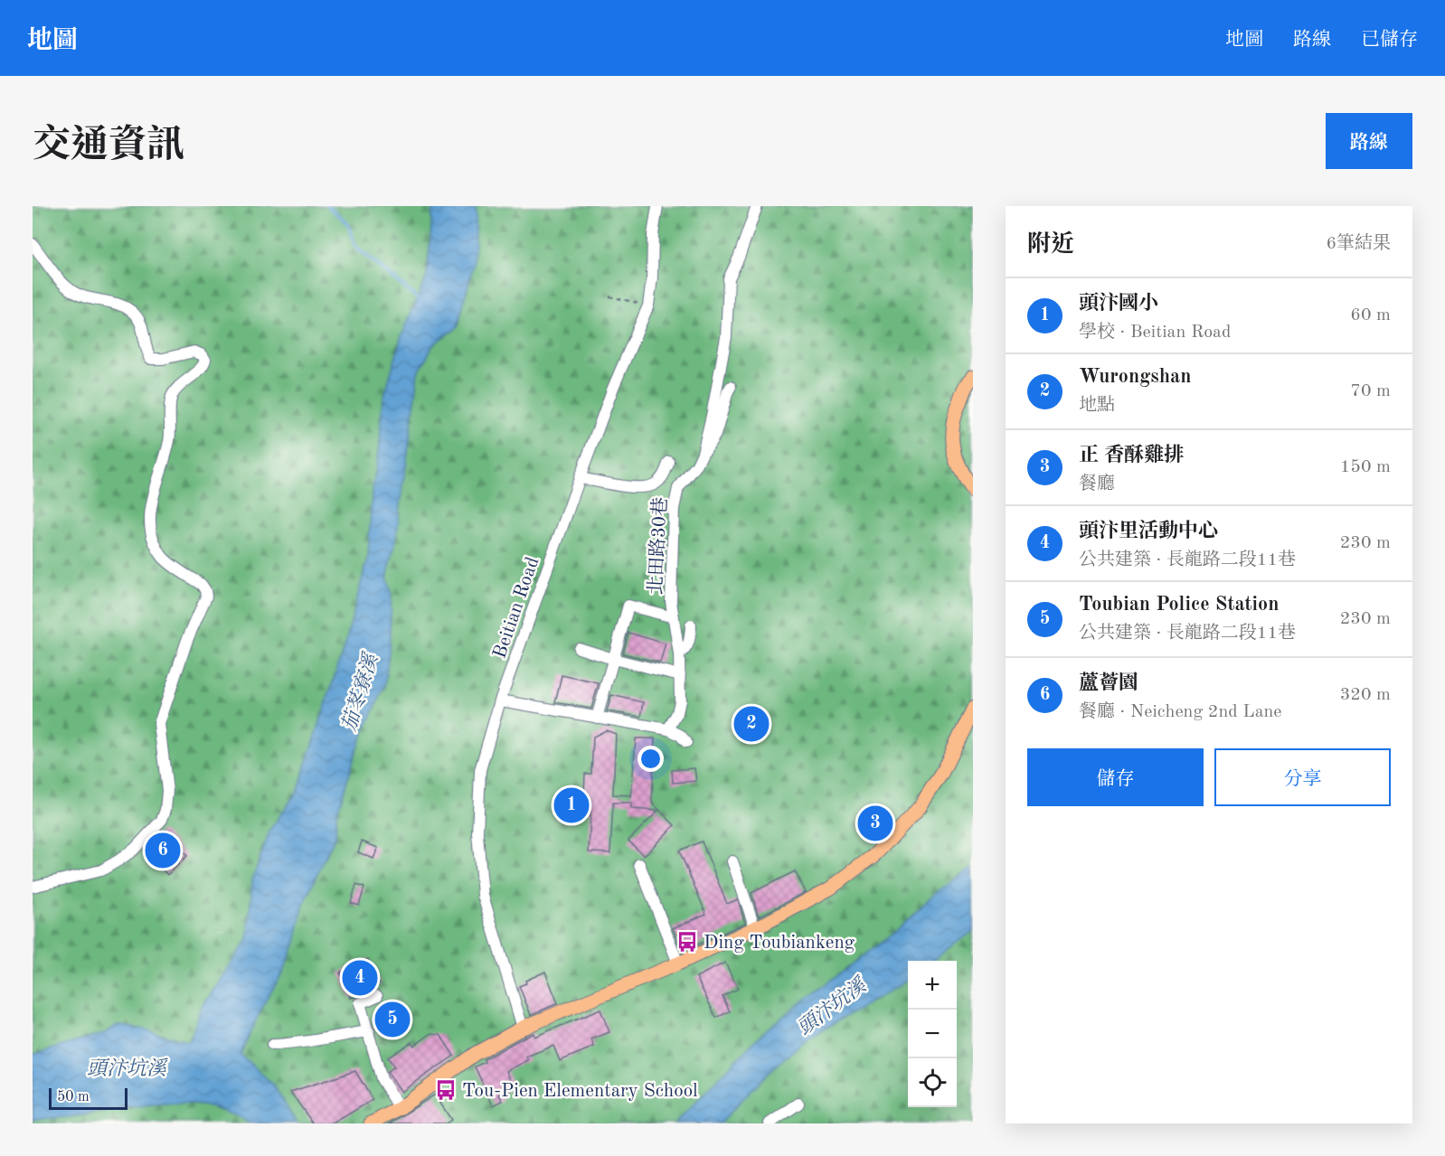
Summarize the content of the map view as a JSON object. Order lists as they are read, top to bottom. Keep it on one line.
{"streets":{"street":["北田路30巷","Beitian Road"]},"water":["茄苳寮溪","頭汴坑溪"],"places":{"bus stop":["Ding Toubiankeng","Tou-Pien Elementary School"]},"scale_bar":"50 m","page":{"header":"地圖","nav":["地圖","路線","已儲存"],"title":"交通資訊","buttons":["路線",["儲存","分享"]],"heading":["附近","6筆結果"],"list":[{"mark":"1","name":"頭汴國小","note":"學校 · Beitian Road","value":"60 m"},{"mark":"2","name":"Wurongshan","note":"地點","value":"70 m"},{"mark":"3","name":"正 香酥雞排","note":"餐廳","value":"150 m"},{"mark":"4","name":"頭汴里活動中心","note":"公共建築 · 長龍路二段11巷","value":"230 m"},{"mark":"5","name":"Toubian Police Station","note":"公共建築 · 長龍路二段11巷","value":"230 m"},{"mark":"6","name":"蘆薈園","note":"餐廳 · Neicheng 2nd Lane","value":"320 m"}],"pins":["2","1","3","6","4","5"],"map_buttons":["+","−"],"scale":"50 m"}}
